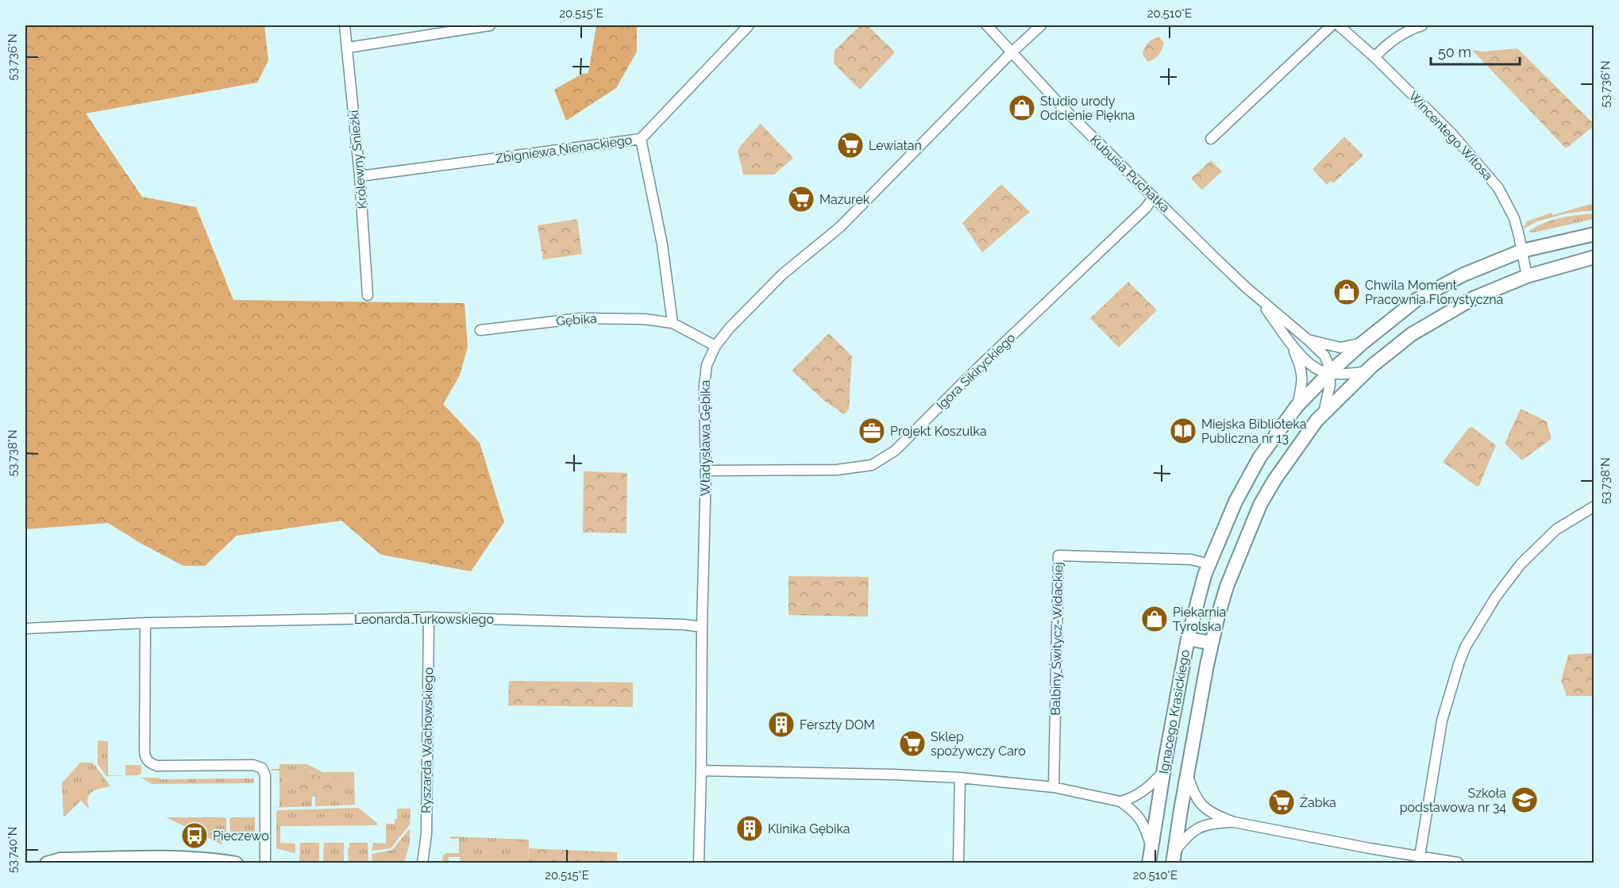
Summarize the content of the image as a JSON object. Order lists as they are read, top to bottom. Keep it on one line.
{"streets":{"main road":["Ignacego Krasickiego"],"street":["Wincentego Witosa","Zbigniewa Nienackiego","Królewny Śnieżki","Kubusia Puchatka","Gębika","Igora Sikiryckiego","Władysława Gębika","Leonarda Turkowskiego","Balbiny Świtycz-Widackiej","Ryszarda Wachowskiego"]},"crossings":[["Wincentego Witosa","Ignacego Krasickiego"],["Zbigniewa Nienackiego","Królewny Śnieżki"],["Kubusia Puchatka","Igora Sikiryckiego"],["Kubusia Puchatka","Władysława Gębika"],["Kubusia Puchatka","Ignacego Krasickiego"],["Gębika","Władysława Gębika"],["Igora Sikiryckiego","Władysława Gębika"],["Władysława Gębika","Leonarda Turkowskiego"],["Leonarda Turkowskiego","Ryszarda Wachowskiego"],["Balbiny Świtycz-Widackiej","Ignacego Krasickiego"]],"places":{"shop":["Studio urody Odcienie Piękna","Chwila Moment Pracownia Florystyczna","Piekarnia Tyrolska"],"supermarket":["Lewiatan","Mazurek","Sklep spożywczy Caro","Żabka"],"office":["Projekt Koszulka"],"library":["Miejska Biblioteka Publiczna nr 13"],"building":["Ferszty DOM","Klinika Gębika"],"school or university":["Szkoła podstawowa nr 34"],"bus stop":["Pieczewo"]},"scale_bar":"50 m","coordinates":["20.515°E","20.510°E","53.736°N","53.738°N","53.740°N"]}
